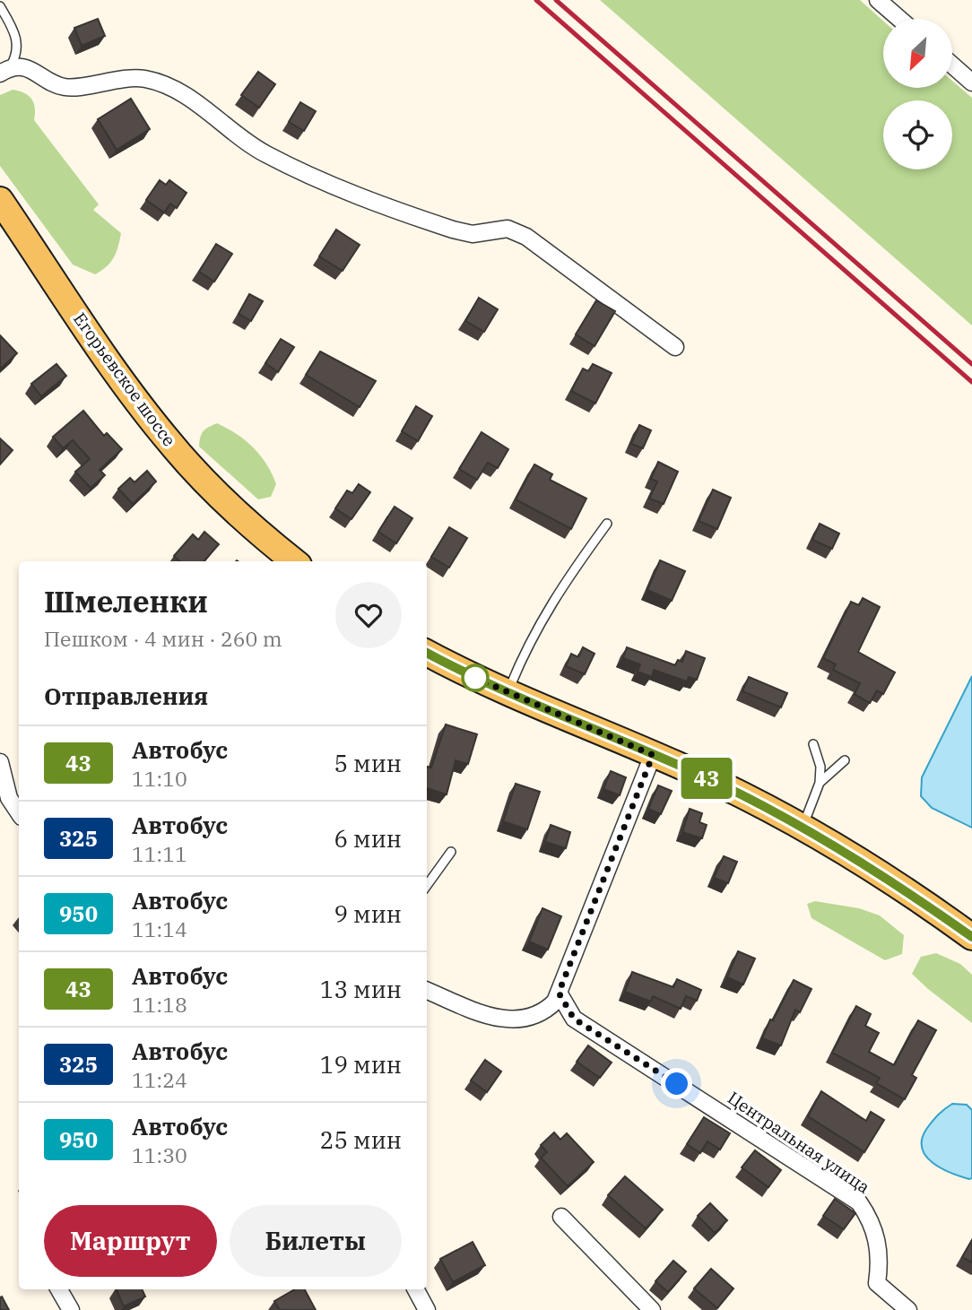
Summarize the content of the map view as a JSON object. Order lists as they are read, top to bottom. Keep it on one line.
{"streets":{"main road":["Егорьевское шоссе"],"street":["Центральная улица"]},"lines":["bus line 43"],"north":"bottom left","page":{"on_map":"43","heading":[["Шмеленки","Пешком · 4 мин · 260 m"],"Отправления"],"list":[{"mark":"43","name":"Автобус","note":"11:10","value":"5 мин"},{"mark":"325","name":"Автобус","note":"11:11","value":"6 мин"},{"mark":"950","name":"Автобус","note":"11:14","value":"9 мин"},{"mark":"43","name":"Автобус","note":"11:18","value":"13 мин"},{"mark":"325","name":"Автобус","note":"11:24","value":"19 мин"},{"mark":"950","name":"Автобус","note":"11:30","value":"25 мин"}],"buttons":["Маршрут","Билеты"]}}
